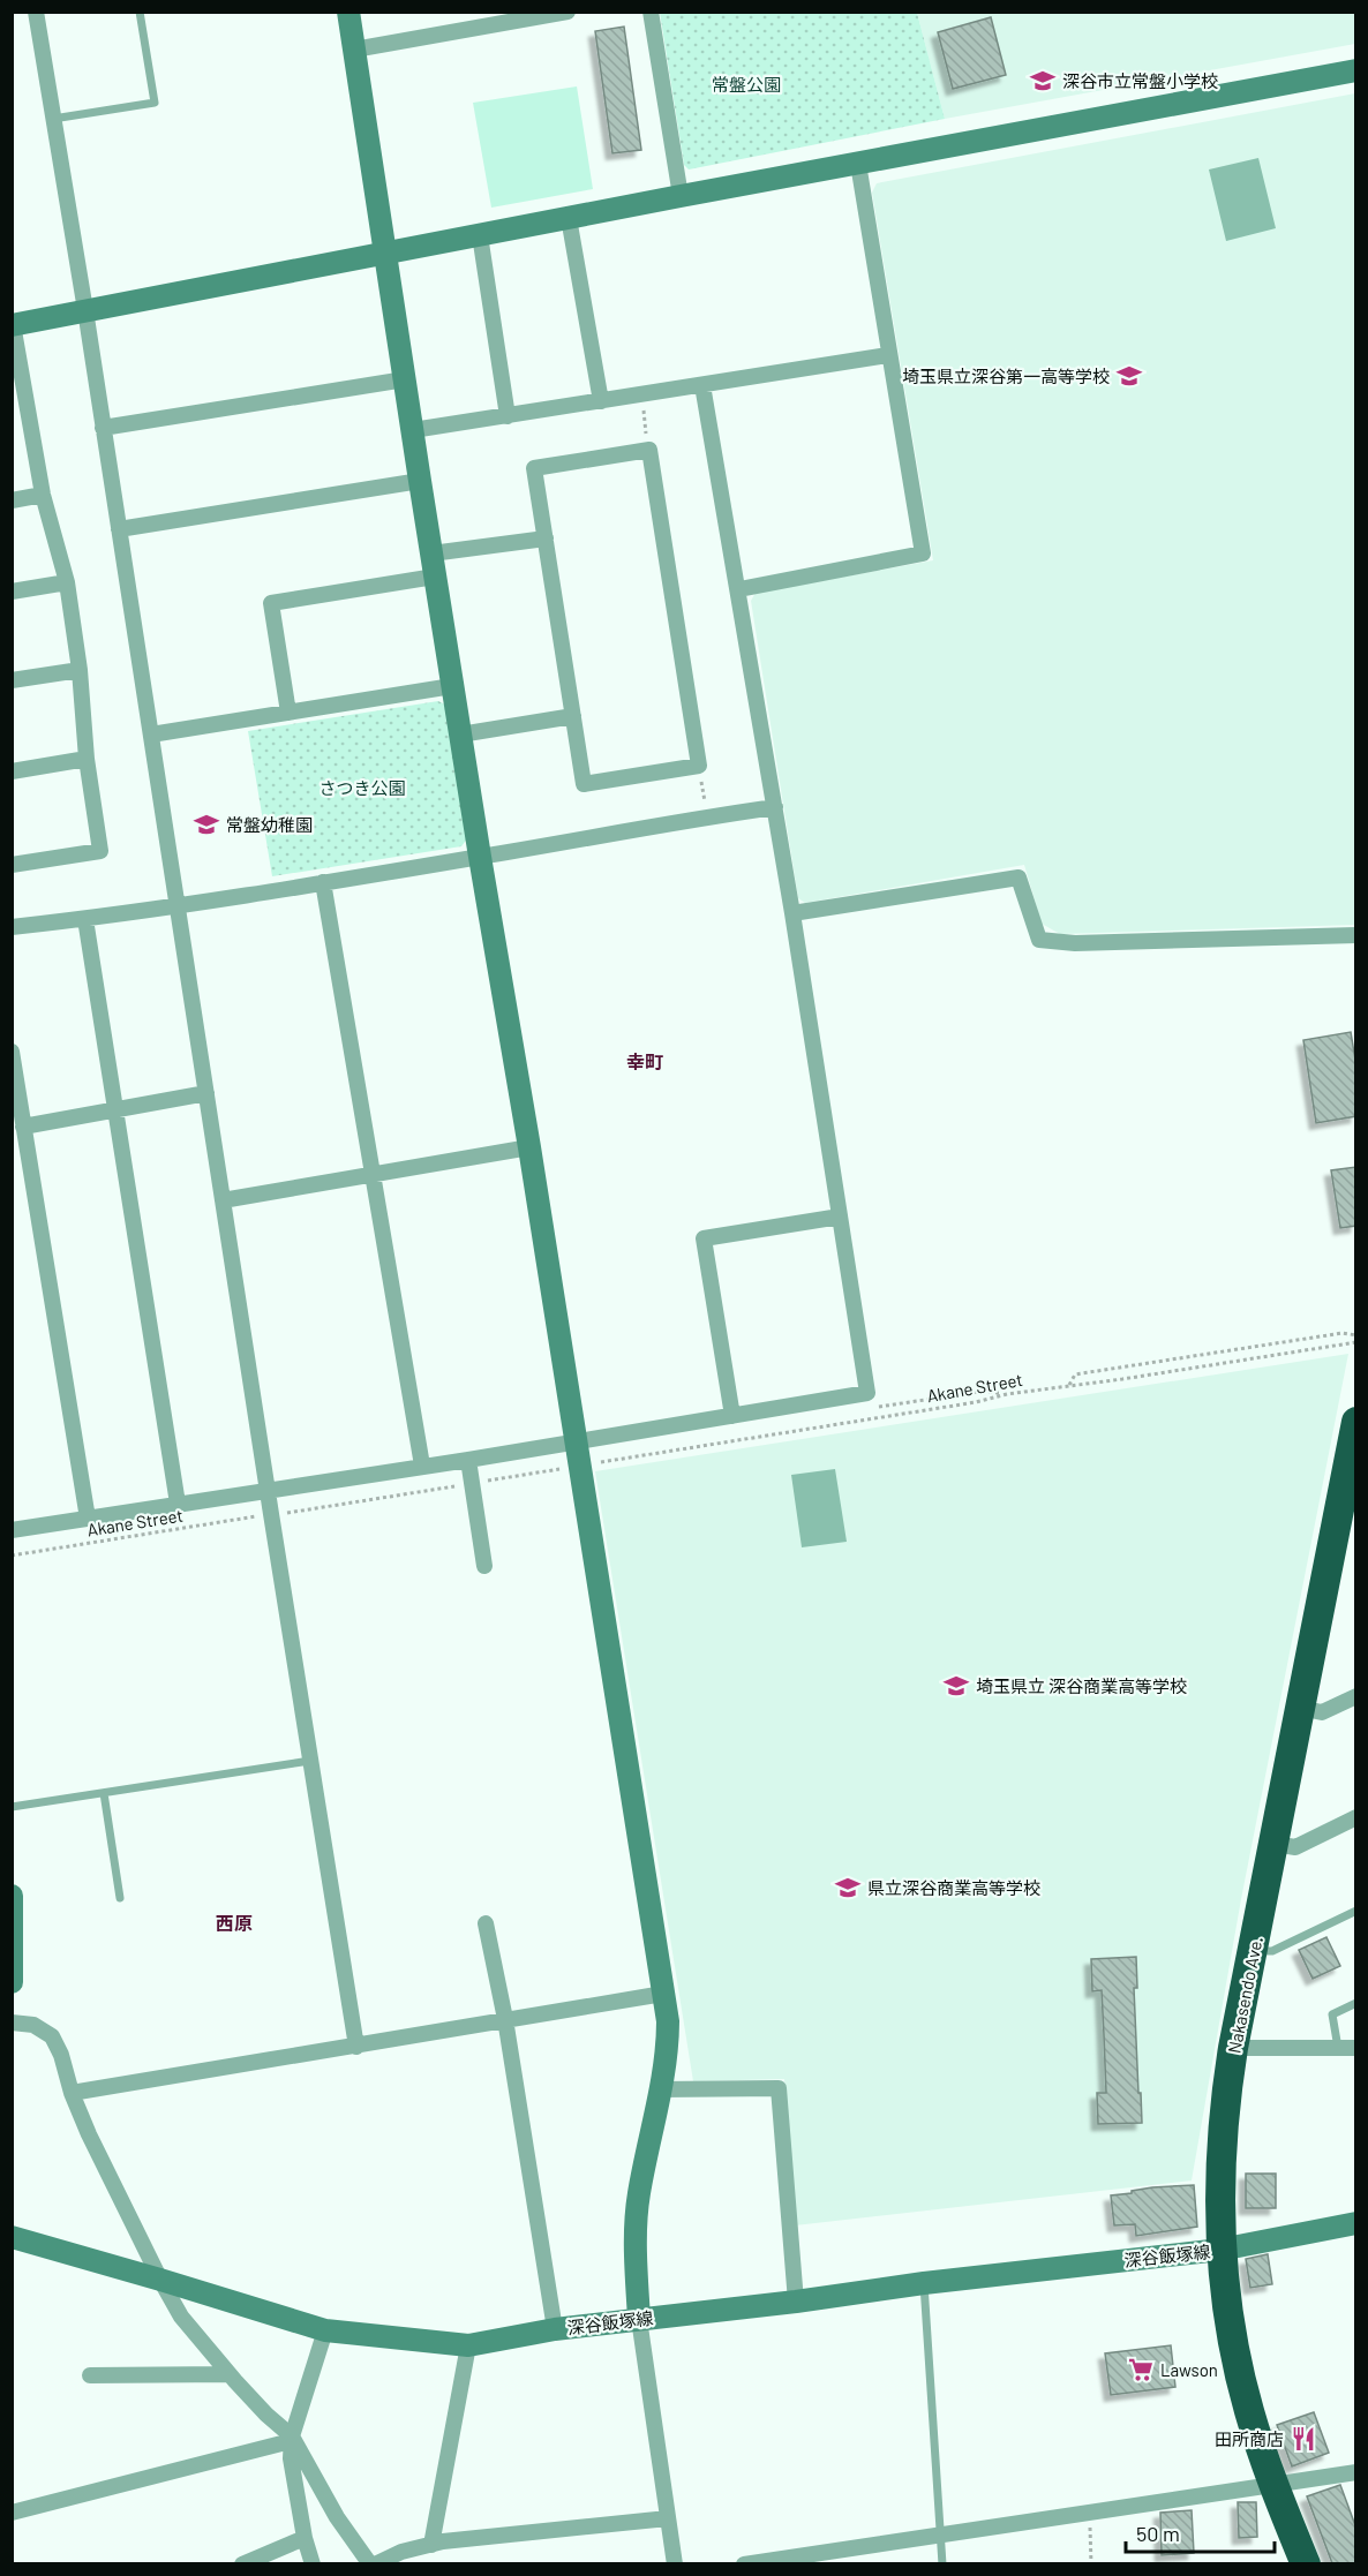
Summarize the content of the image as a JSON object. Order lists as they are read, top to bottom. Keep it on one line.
{"streets":{"highway":["Nakasendo Ave."],"street":["深谷飯塚線"],"path":["Akane Street"]},"crossings":[["Nakasendo Ave.","深谷飯塚線"]],"districts":["幸町","西原"],"parks":["常盤公園","さつき公園"],"places":{"school or university":["深谷市立常盤小学校","埼玉県立深谷第一高等学校","常盤幼稚園","埼玉県立 深谷商業高等学校","県立深谷商業高等学校"],"supermarket":["Lawson"],"restaurant":["田所商店"]},"scale_bar":"50 m"}
